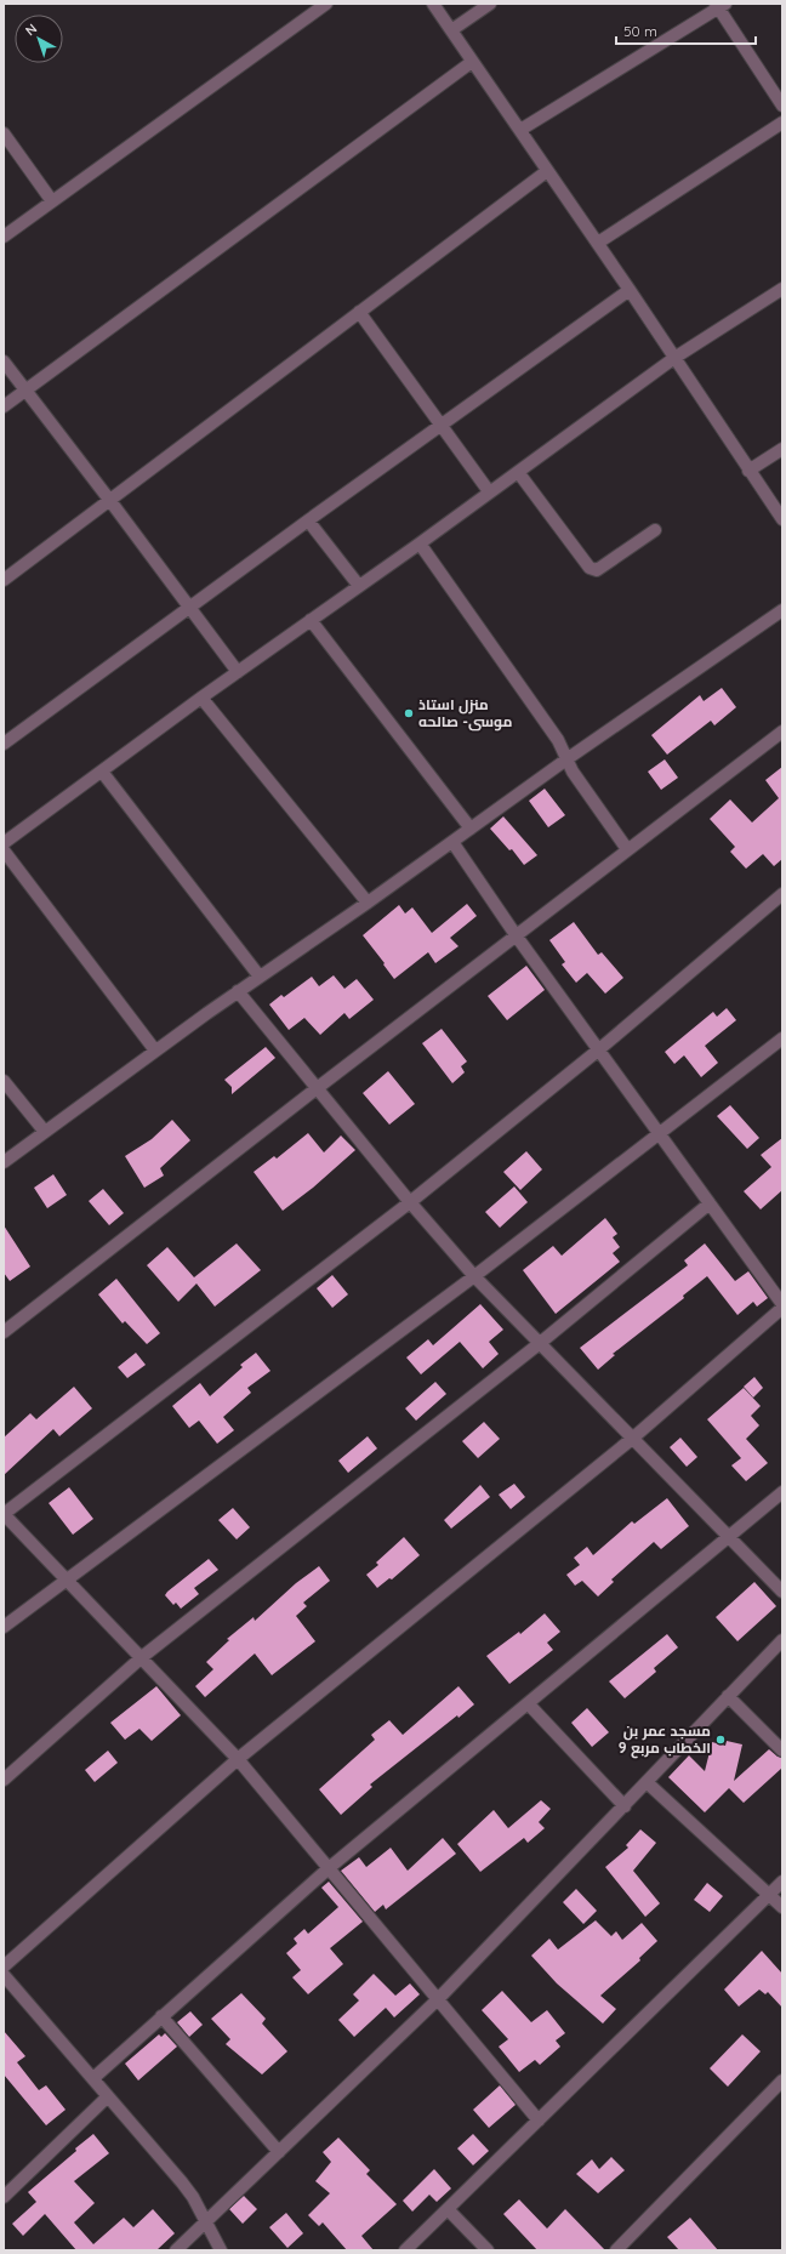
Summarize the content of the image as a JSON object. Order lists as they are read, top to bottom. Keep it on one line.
{"places":["منزل استاذ موسى- صالحه","مسجد عمر بن الخطاب مربع 9"],"scale_bar":"50 m","north":"top left"}
